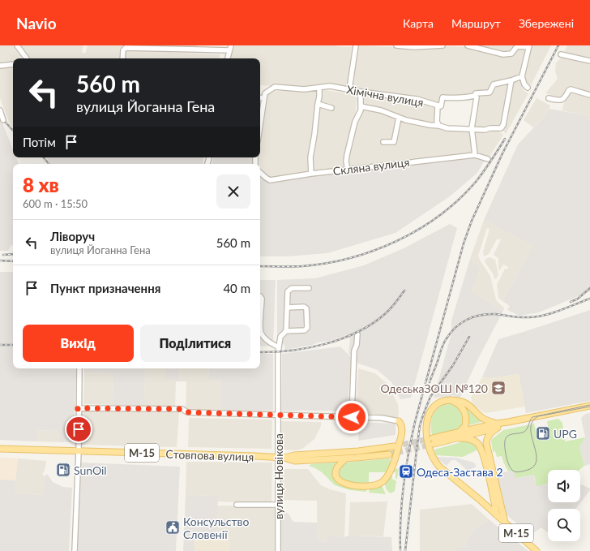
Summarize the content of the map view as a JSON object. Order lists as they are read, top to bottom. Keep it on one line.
{"streets":{"main road":["М-15","Стовпова вулиця"],"street":["Хімічна вулиця","Скляна вулиця","вулиця Новікова"]},"crossings":[["Стовпова вулиця","вулиця Новікова"]],"places":{"school or university":["ОдеськаЗОШ №120"],"fuel station":["UPG","SunOil"],"station":["Одеса-Застава 2"],"public building":["Консульство Словенії"]},"page":{"header":"Navio","nav":["Карта","Маршрут","Збережені"],"turn":["560 m","вулиця Йоганна Гена"],"then":"Потім","heading":["8 хв","600 m · 15:50"],"list":[{"name":"Ліворуч","note":"вулиця Йоганна Гена","value":"560 m"},{"name":"Пункт призначення","value":"40 m"}],"buttons":["Вихід","Поділитися"]}}
